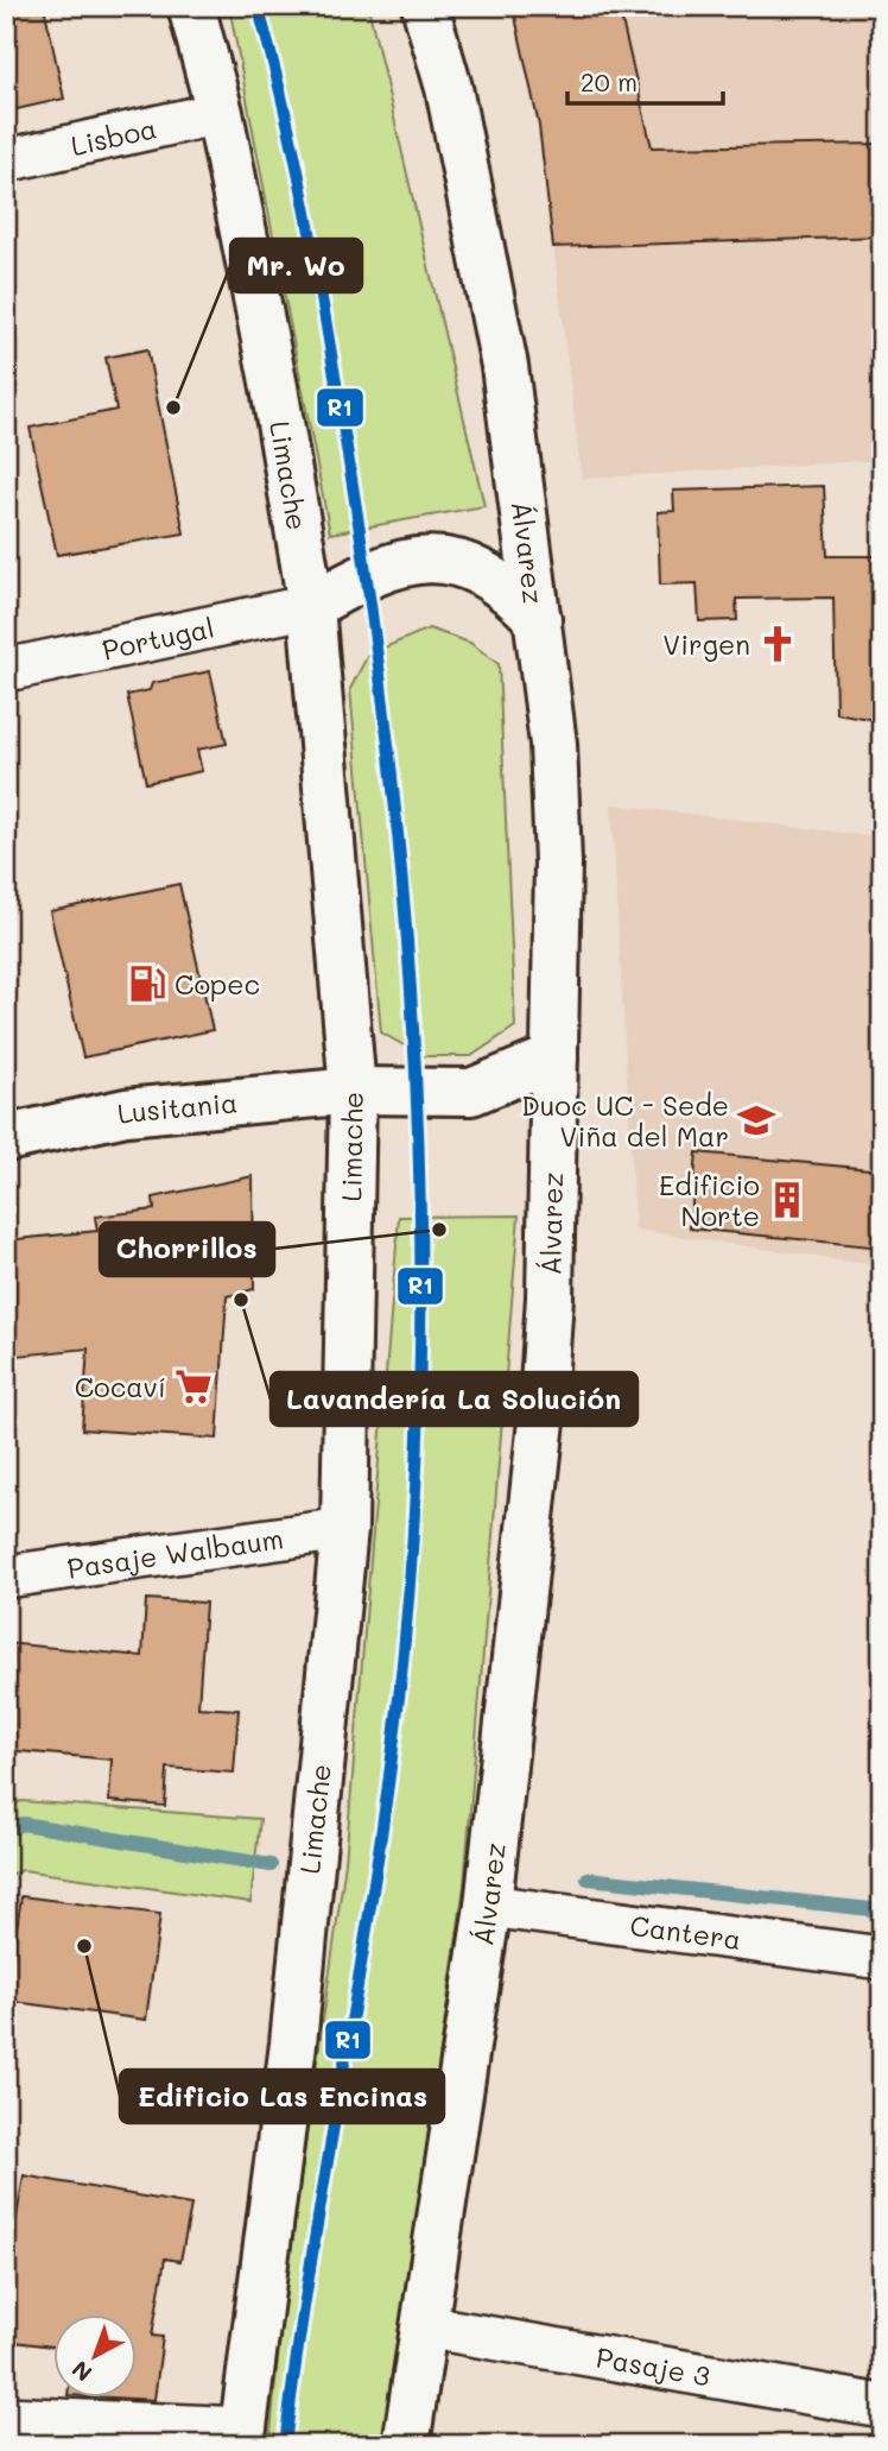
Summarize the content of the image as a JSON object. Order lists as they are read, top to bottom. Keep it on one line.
{"streets":{"main road":["Limache","Álvarez","Lusitania"],"street":["Lisboa","Portugal","Pasaje Walbaum","Cantera","Pasaje 3"]},"crossings":[["Lisboa","Limache"],["Limache","Portugal"],["Limache","Lusitania"],["Limache","Pasaje Walbaum"],["Álvarez","Lusitania"],["Álvarez","Cantera"],["Álvarez","Pasaje 3"]],"places":{"other":["Mr. Wo","Chorrillos","Lavandería La Solución","Edificio Las Encinas"],"church":["Virgen"],"fuel station":["Copec"],"school or university":["Duoc UC - Sede Viña del Mar"],"building":["Edificio Norte"],"supermarket":["Cocaví"]},"lines":["transit line R1"],"scale_bar":"20 m","north":"bottom left"}
